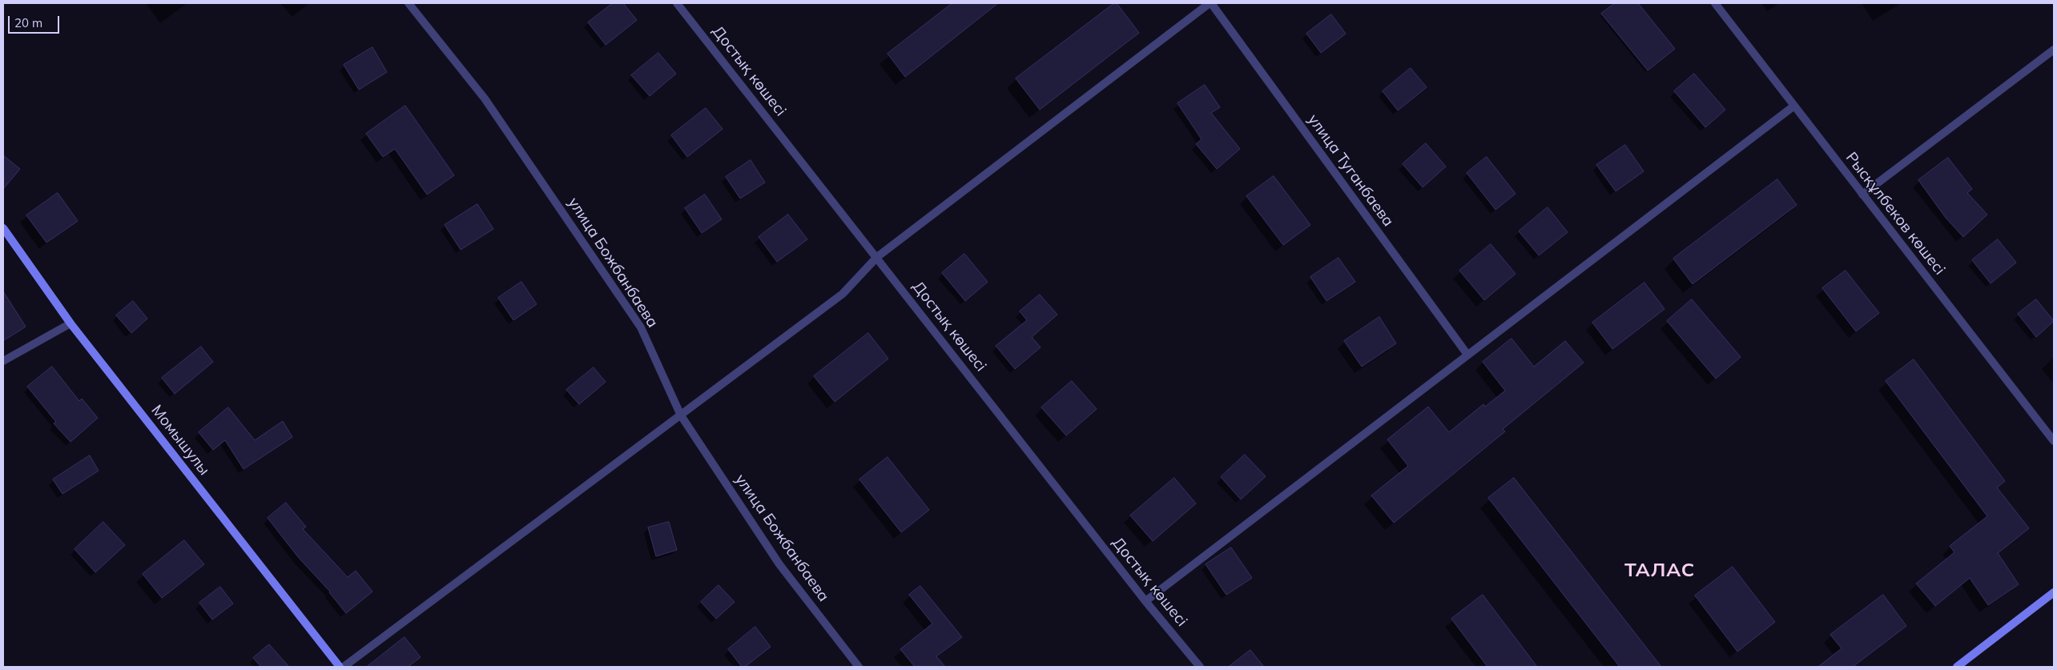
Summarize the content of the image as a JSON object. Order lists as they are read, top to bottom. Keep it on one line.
{"streets":{"street":["Достық көшесі","улица Туганбаева","Рысқұлбеков көшесі","улица Божбанбаева","Момышулы"]},"districts":["ТАЛАС"],"scale_bar":"20 m"}
